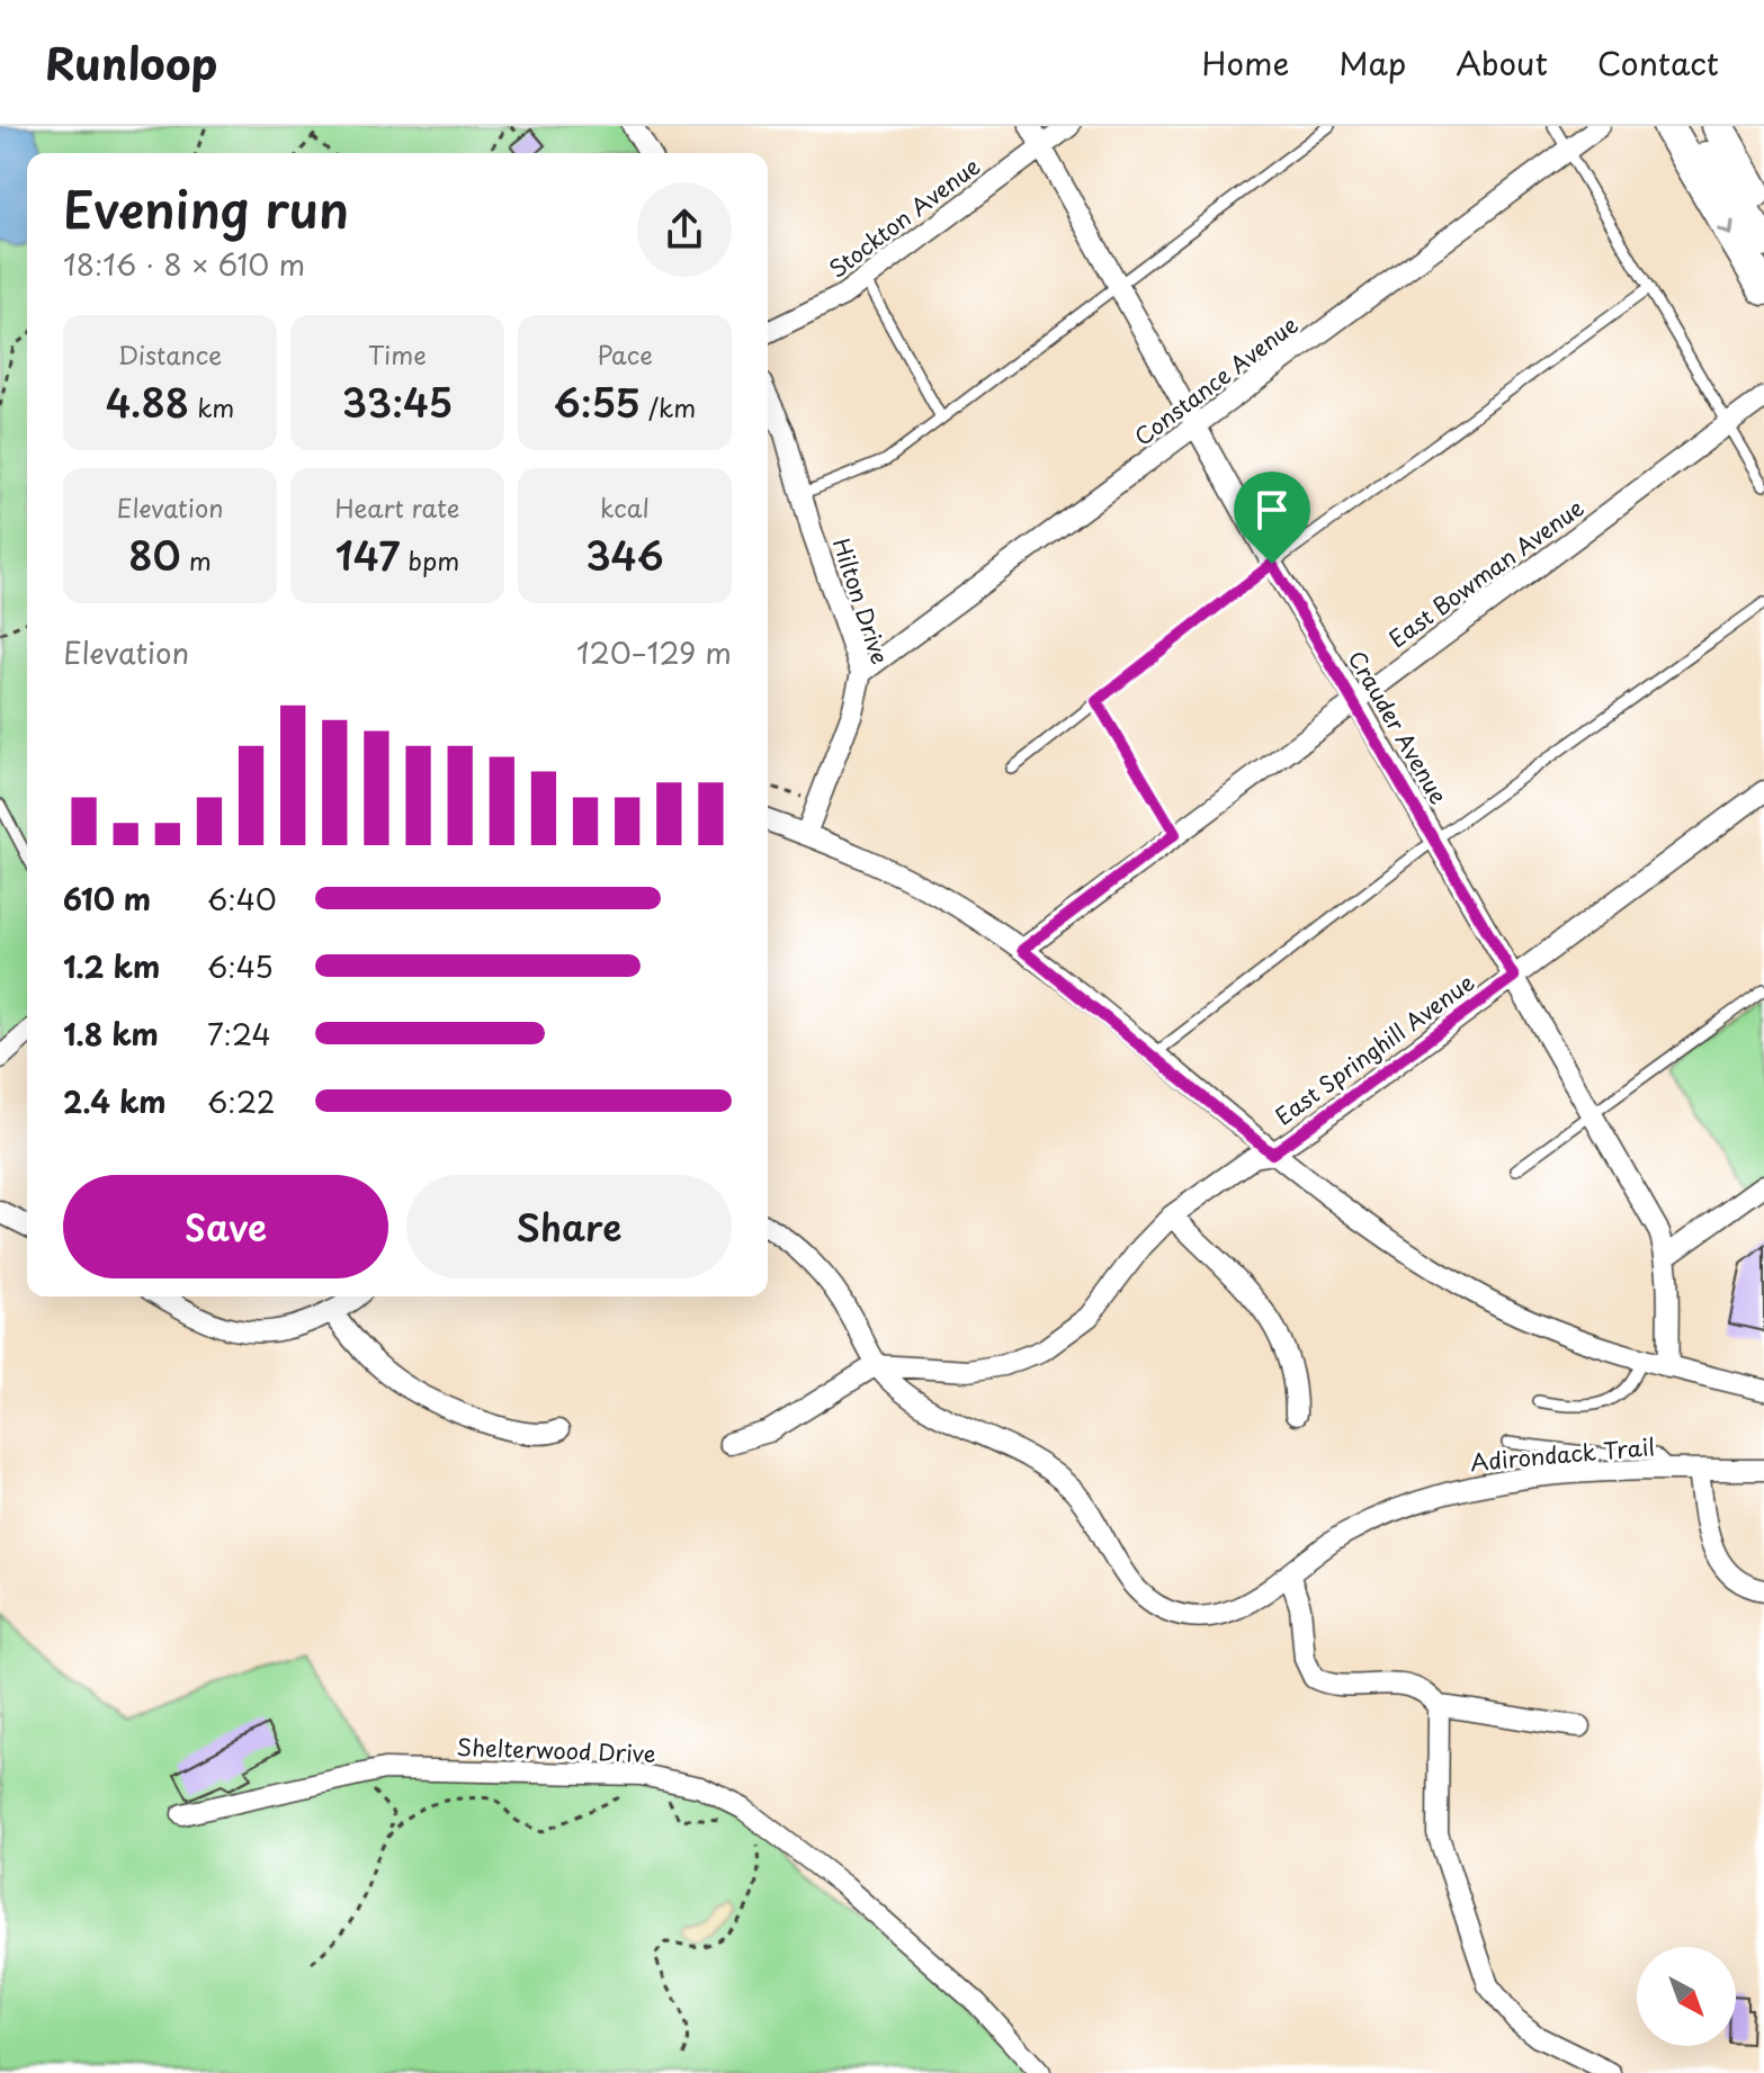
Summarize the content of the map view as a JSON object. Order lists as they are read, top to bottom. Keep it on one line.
{"streets":{"street":["Stockton Avenue","Constance Avenue","East Bowman Avenue","Hilton Drive","Crauder Avenue","East Springhill Avenue","Adirondack Trail","Shelterwood Drive"]},"crossings":[["Stockton Avenue","Crauder Avenue"],["Constance Avenue","Hilton Drive"],["Constance Avenue","Crauder Avenue"],["East Bowman Avenue","Crauder Avenue"],["Crauder Avenue","East Springhill Avenue"],["East Springhill Avenue","Adirondack Trail"]],"north":"bottom right","page":{"header":"Runloop","nav":["Home","Map","About","Contact"],"heading":["Evening run","18:16 · 8 × 610 m"],"stats":[["Distance","4.88 km"],["Time","33:45"],["Pace","6:55 /km"],["Elevation","80 m"],["Heart rate","147 bpm"],["kcal","346"]],"chart":["Elevation","120–129 m"],"list":[{"name":"610 m","note":"6:40"},{"name":"1.2 km","note":"6:45"},{"name":"1.8 km","note":"7:24"},{"name":"2.4 km","note":"6:22"}],"buttons":["Save","Share"]}}
